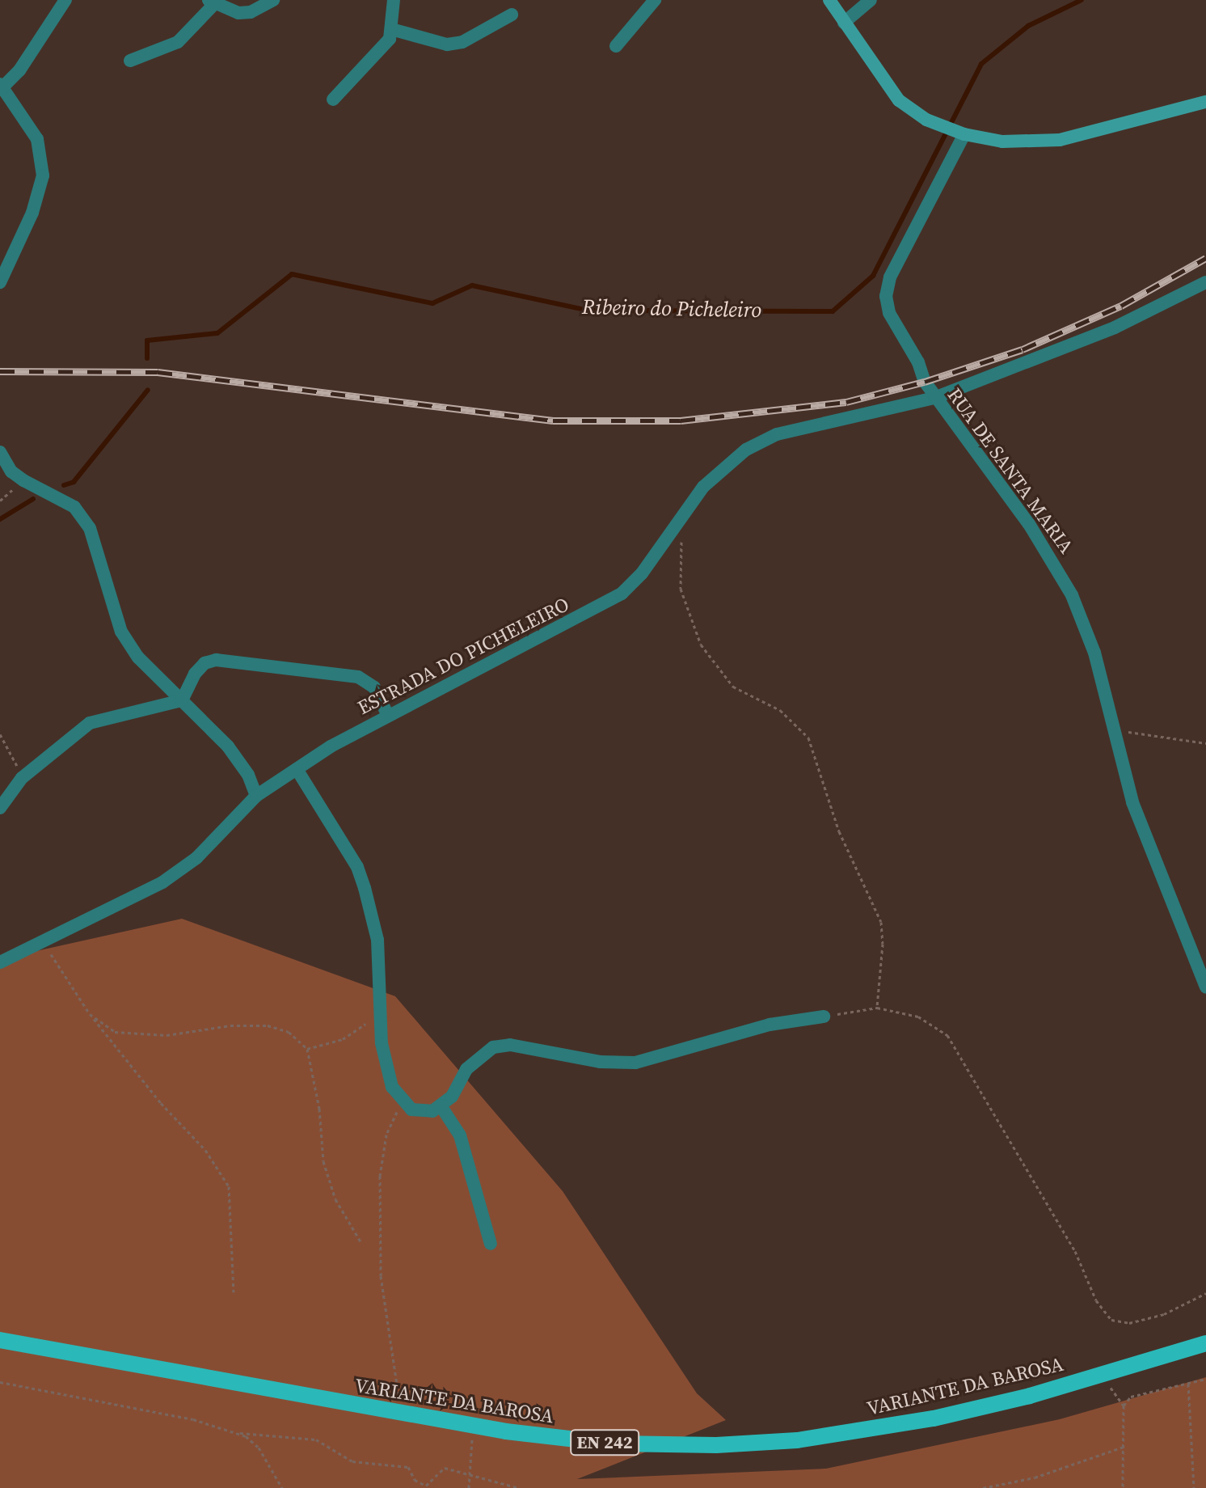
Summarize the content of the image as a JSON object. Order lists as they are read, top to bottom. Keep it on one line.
{"streets":{"main road":["VARIANTE DA BAROSA","EN 242"],"street":["RUA DE SANTA MARIA","ESTRADA DO PICHELEIRO"]},"crossings":[["RUA DE SANTA MARIA","ESTRADA DO PICHELEIRO"]],"water":["Ribeiro do Picheleiro"]}
